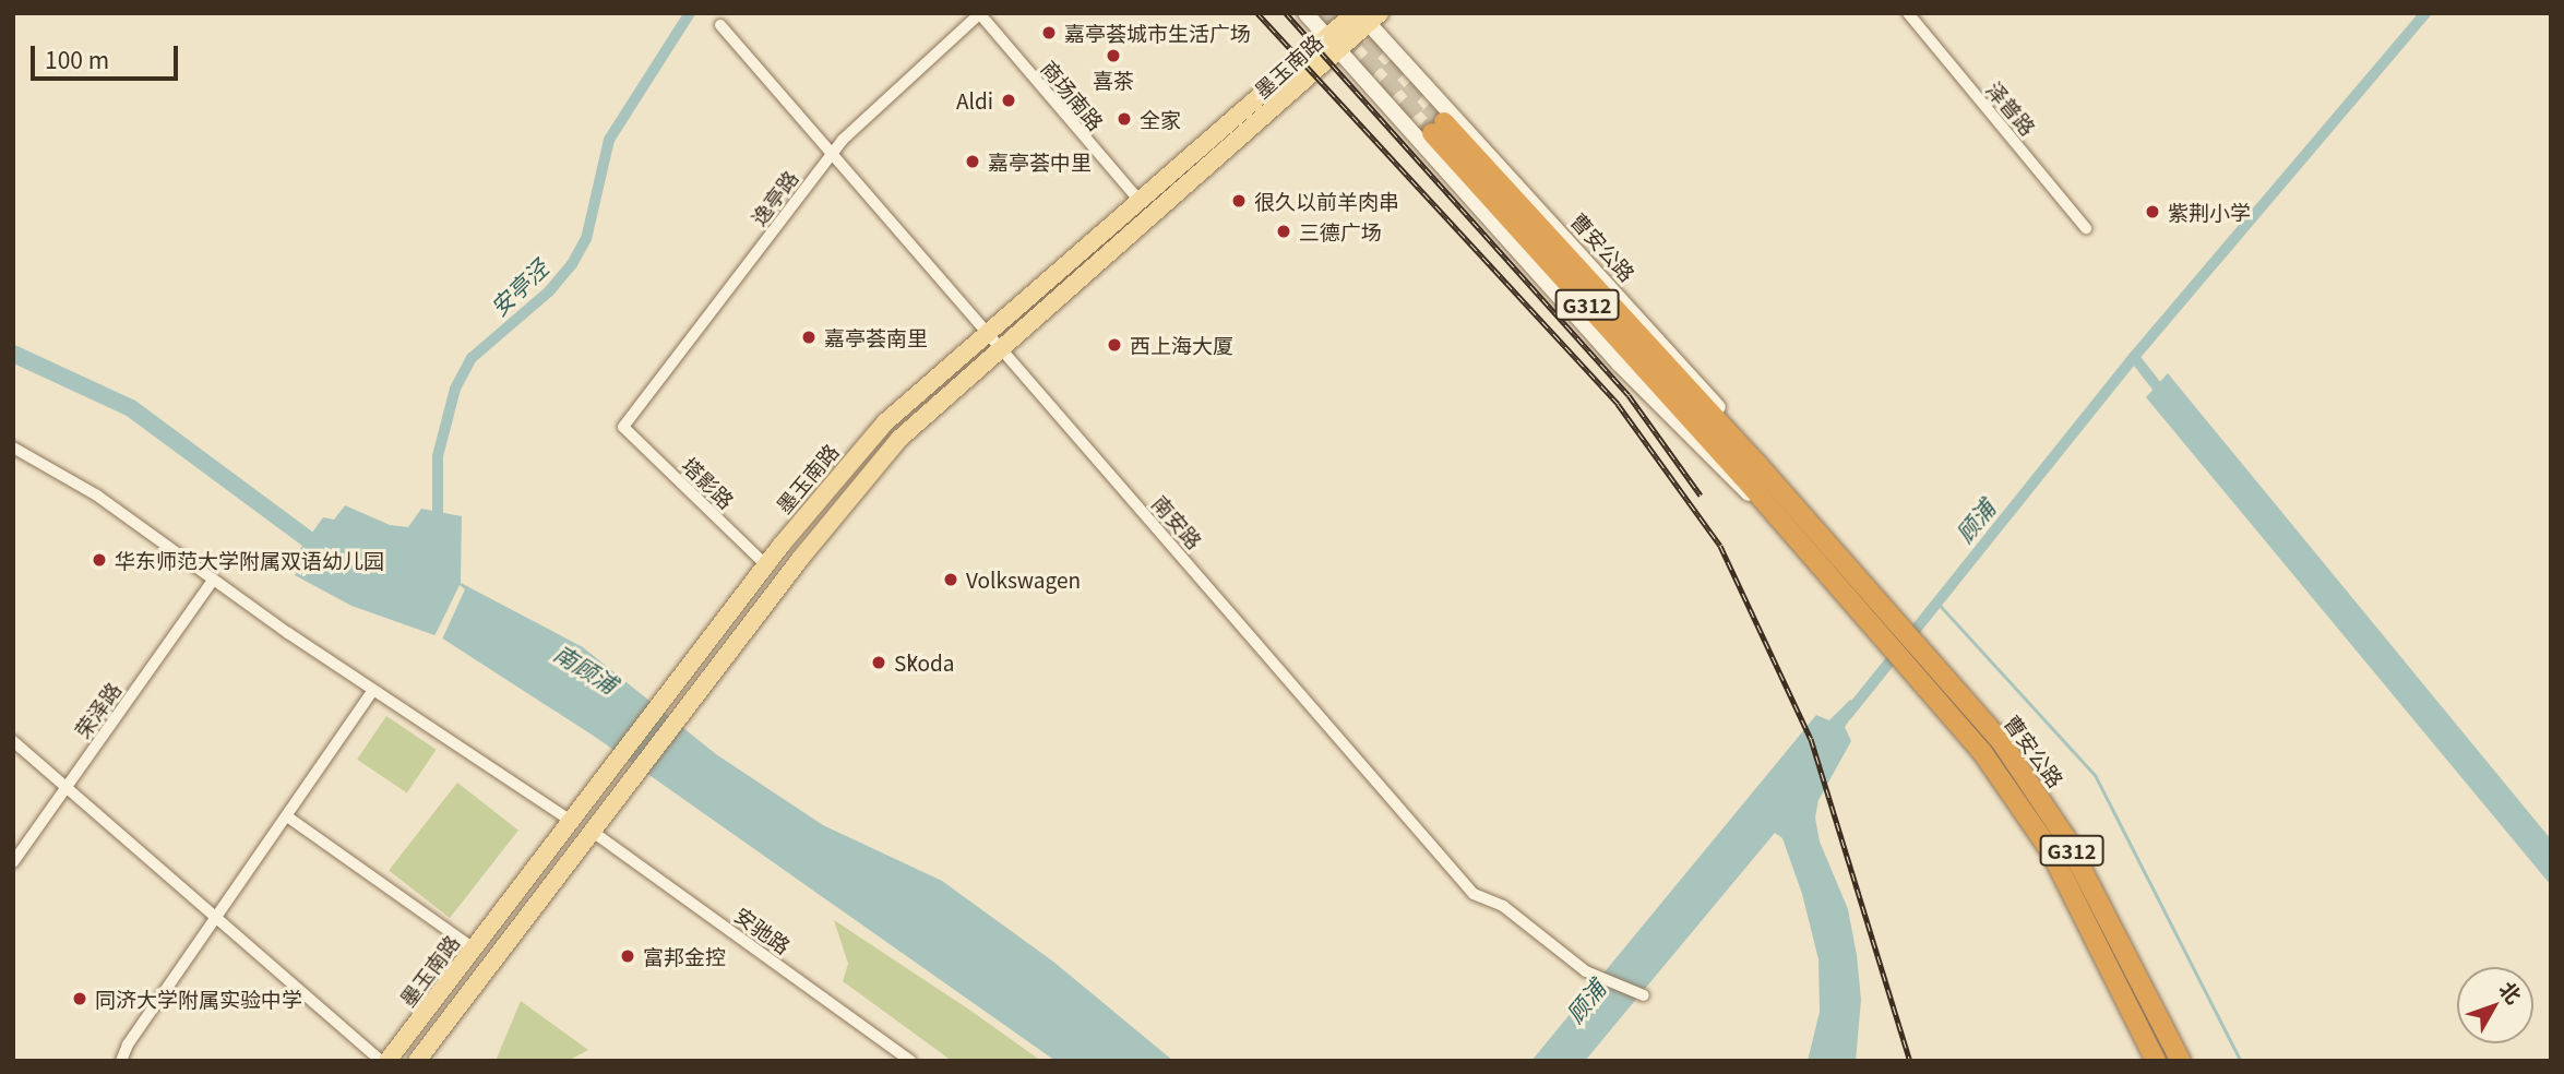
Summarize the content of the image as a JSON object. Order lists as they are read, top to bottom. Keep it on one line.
{"streets":{"highway":["曹安公路","G312"],"main road":["墨玉南路"],"street":["商场南路","泽普路","逸亭路","塔影路","南安路","荣泽路","安驰路"]},"crossings":[["墨玉南路","商场南路"],["墨玉南路","曹安公路"],["墨玉南路","塔影路"],["墨玉南路","南安路"],["墨玉南路","安驰路"],["商场南路","逸亭路"],["逸亭路","塔影路"],["逸亭路","南安路"]],"water":["安亭泾","顾浦","南顾浦"],"places":["嘉亭荟城市生活广场","喜茶","Aldi","全家","嘉亭荟中里","很久以前羊肉串","紫荆小学","三德广场","嘉亭荟南里","西上海大厦","华东师范大学附属双语幼儿园","Volkswagen","Škoda","富邦金控","同济大学附属实验中学"],"scale_bar":"100 m","north":"top right"}
